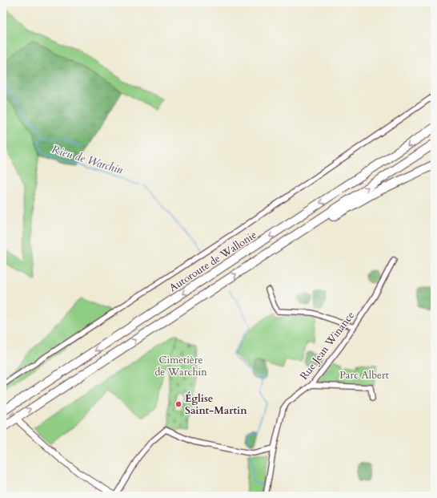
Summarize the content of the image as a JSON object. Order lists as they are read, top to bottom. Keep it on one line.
{"streets":{"highway":["Autoroute de Wallonie"],"street":["Rue Jean Winance"]},"water":["Rieu de Warchin"],"parks":["Cimetière de Warchin","Parc Albert"],"places":["Église Saint-Martin"]}
